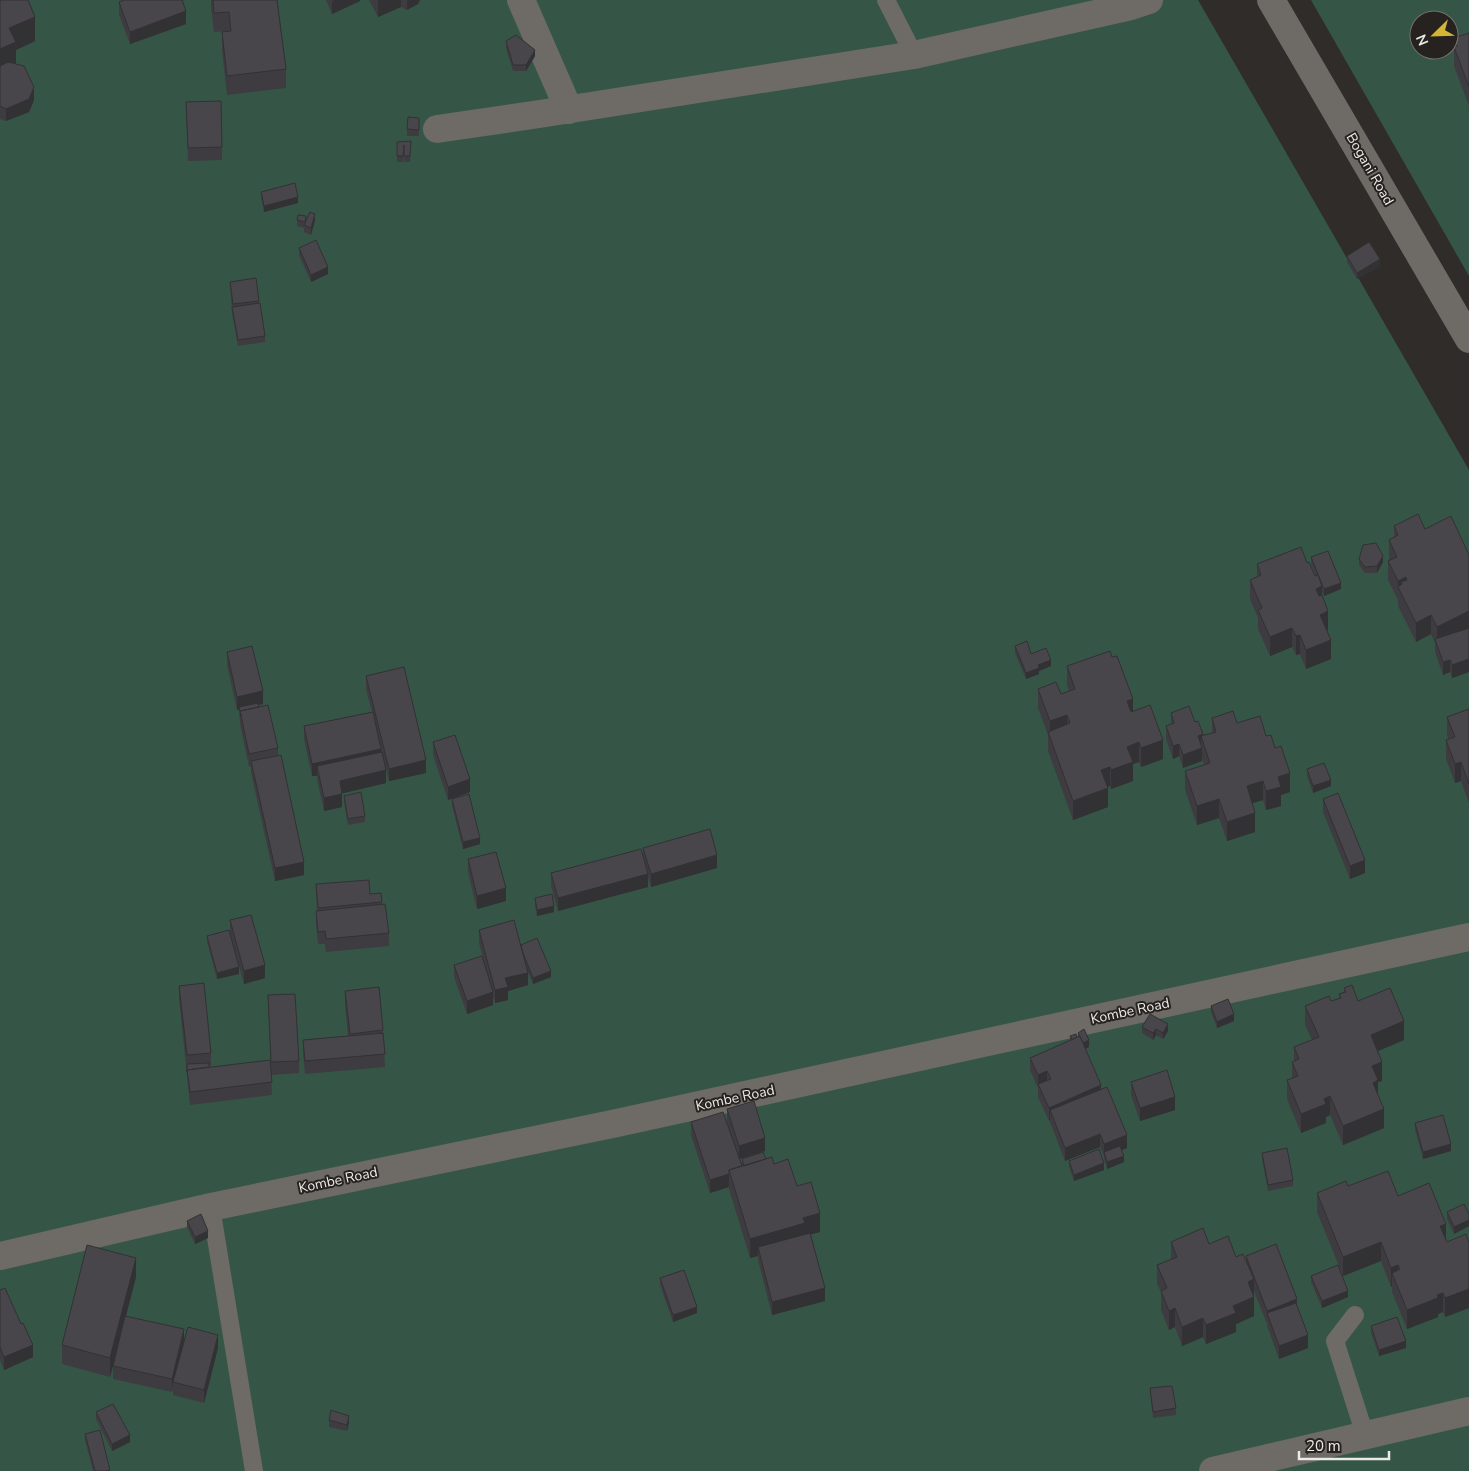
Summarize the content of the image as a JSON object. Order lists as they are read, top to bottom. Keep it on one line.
{"streets":{"street":["Bogani Road","Kombe Road"]},"scale_bar":"20 m","north":"bottom left"}
